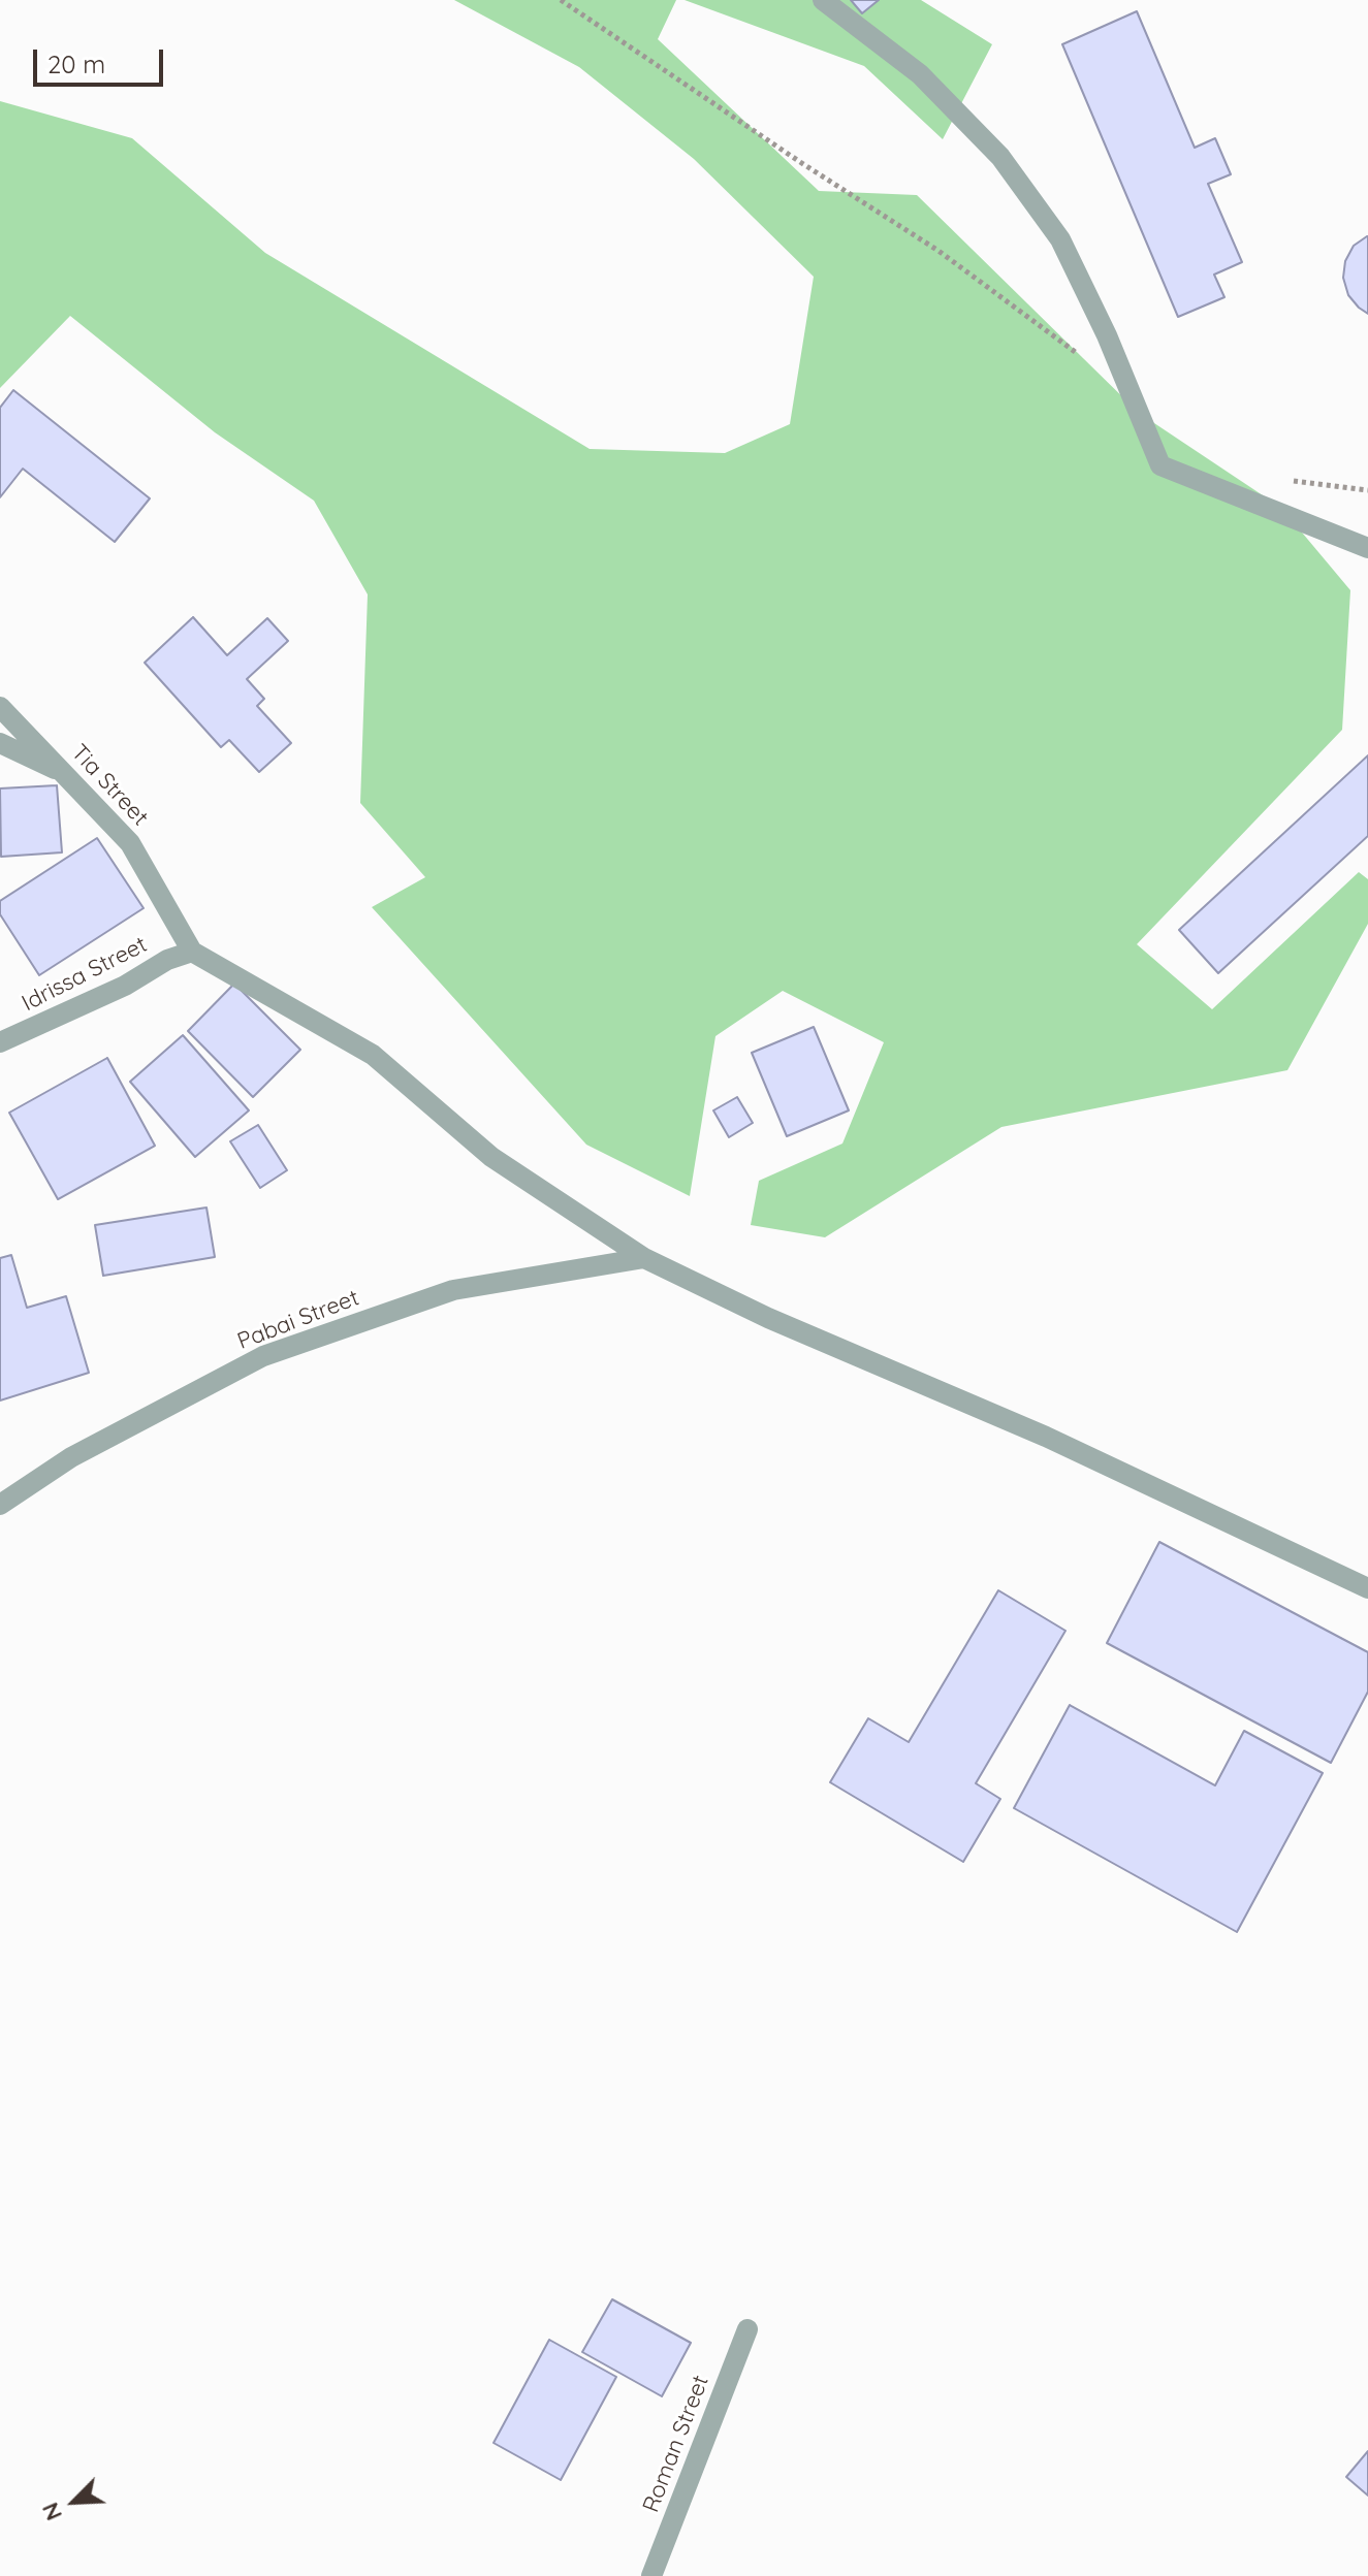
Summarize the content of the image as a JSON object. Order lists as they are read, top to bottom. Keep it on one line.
{"streets":{"street":["Tia Street","Idrissa Street","Pabai Street","Roman Street"]},"crossings":[["Tia Street","Idrissa Street"]],"scale_bar":"20 m","north":"bottom left"}
